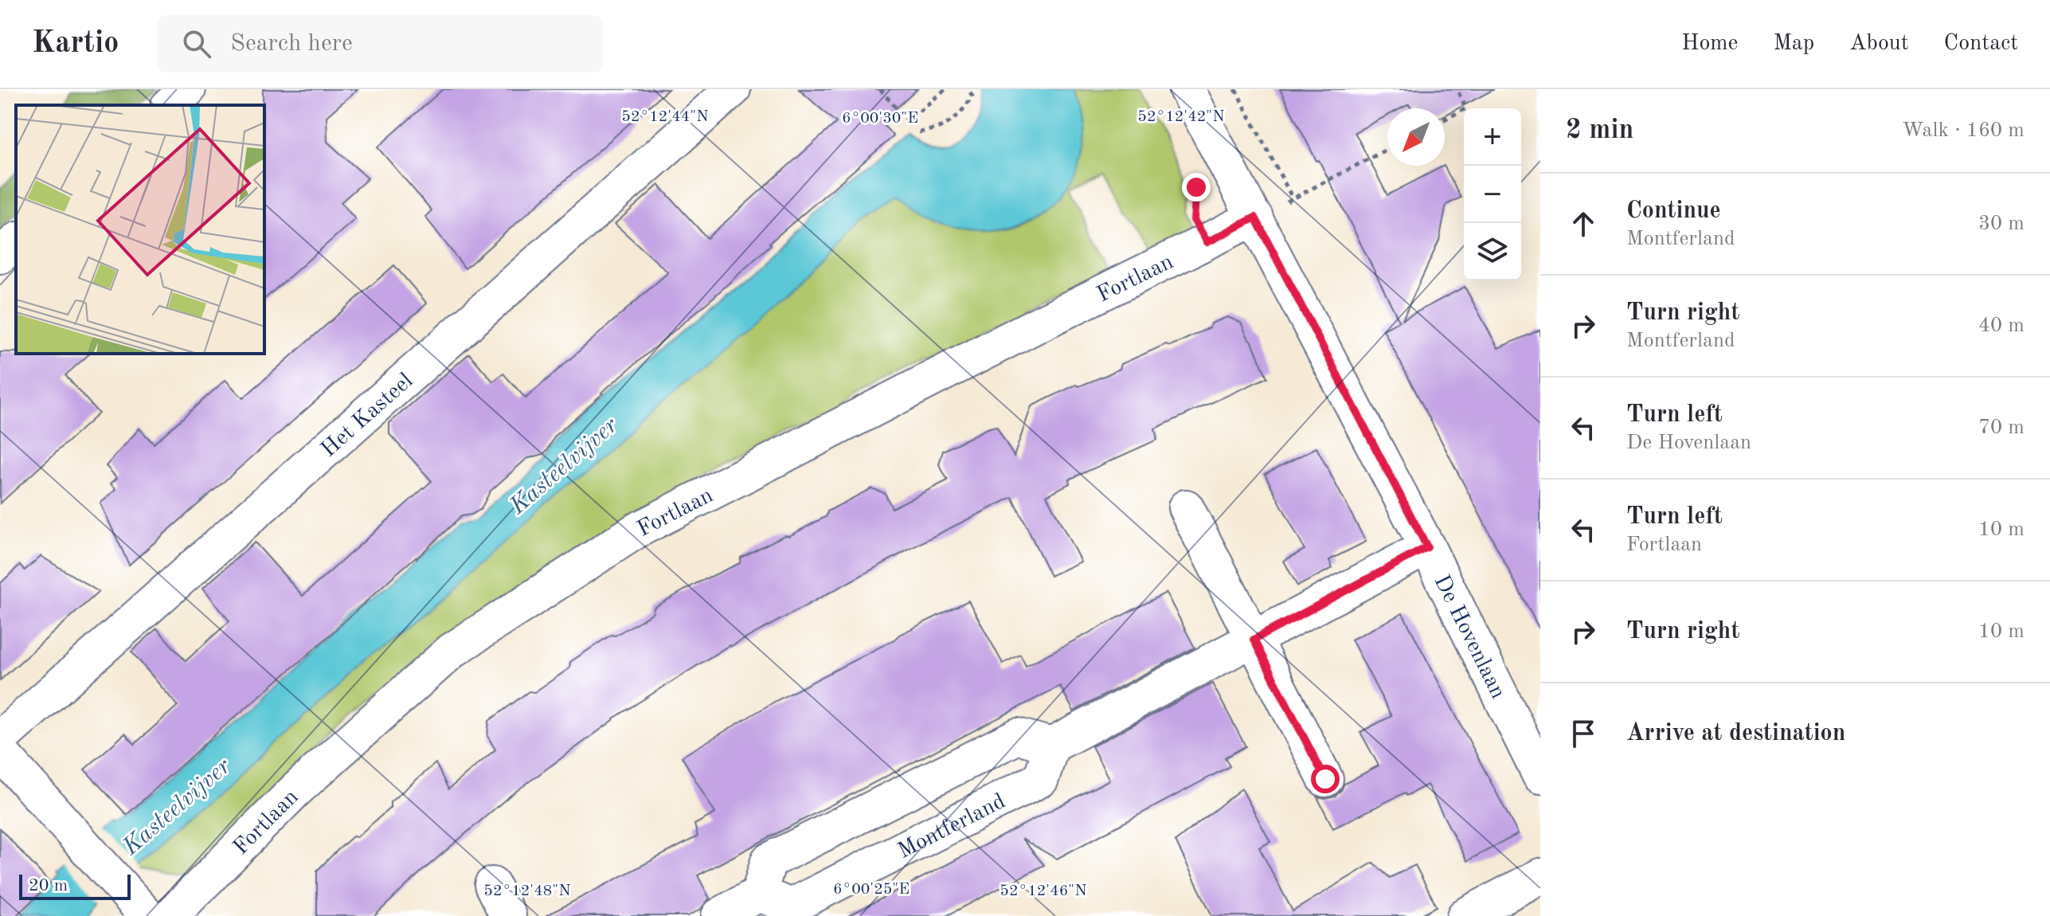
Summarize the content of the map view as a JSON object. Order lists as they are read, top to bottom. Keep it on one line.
{"streets":{"street":["Fortlaan","Het Kasteel","De Hovenlaan","Montferland"]},"crossings":[["Fortlaan","De Hovenlaan"]],"water":["Kasteelvijver"],"scale_bar":"20 m","north":"bottom left","page":{"header":"Kartio","search":"Search here","nav":["Home","Map","About","Contact"],"heading":["2 min","Walk · 160 m"],"map_buttons":["+","−"],"list":[["Continue","Montferland","30 m"],["Turn right","Montferland","40 m"],["Turn left","De Hovenlaan","70 m"],["Turn left","Fortlaan","10 m"],["Turn right","10 m"],"Arrive at destination"],"scale":"20 m"},"coordinates":["52°12'44\"N","52°12'42\"N","6°00'30\"E","6°00'25\"E","52°12'48\"N","52°12'46\"N"]}
